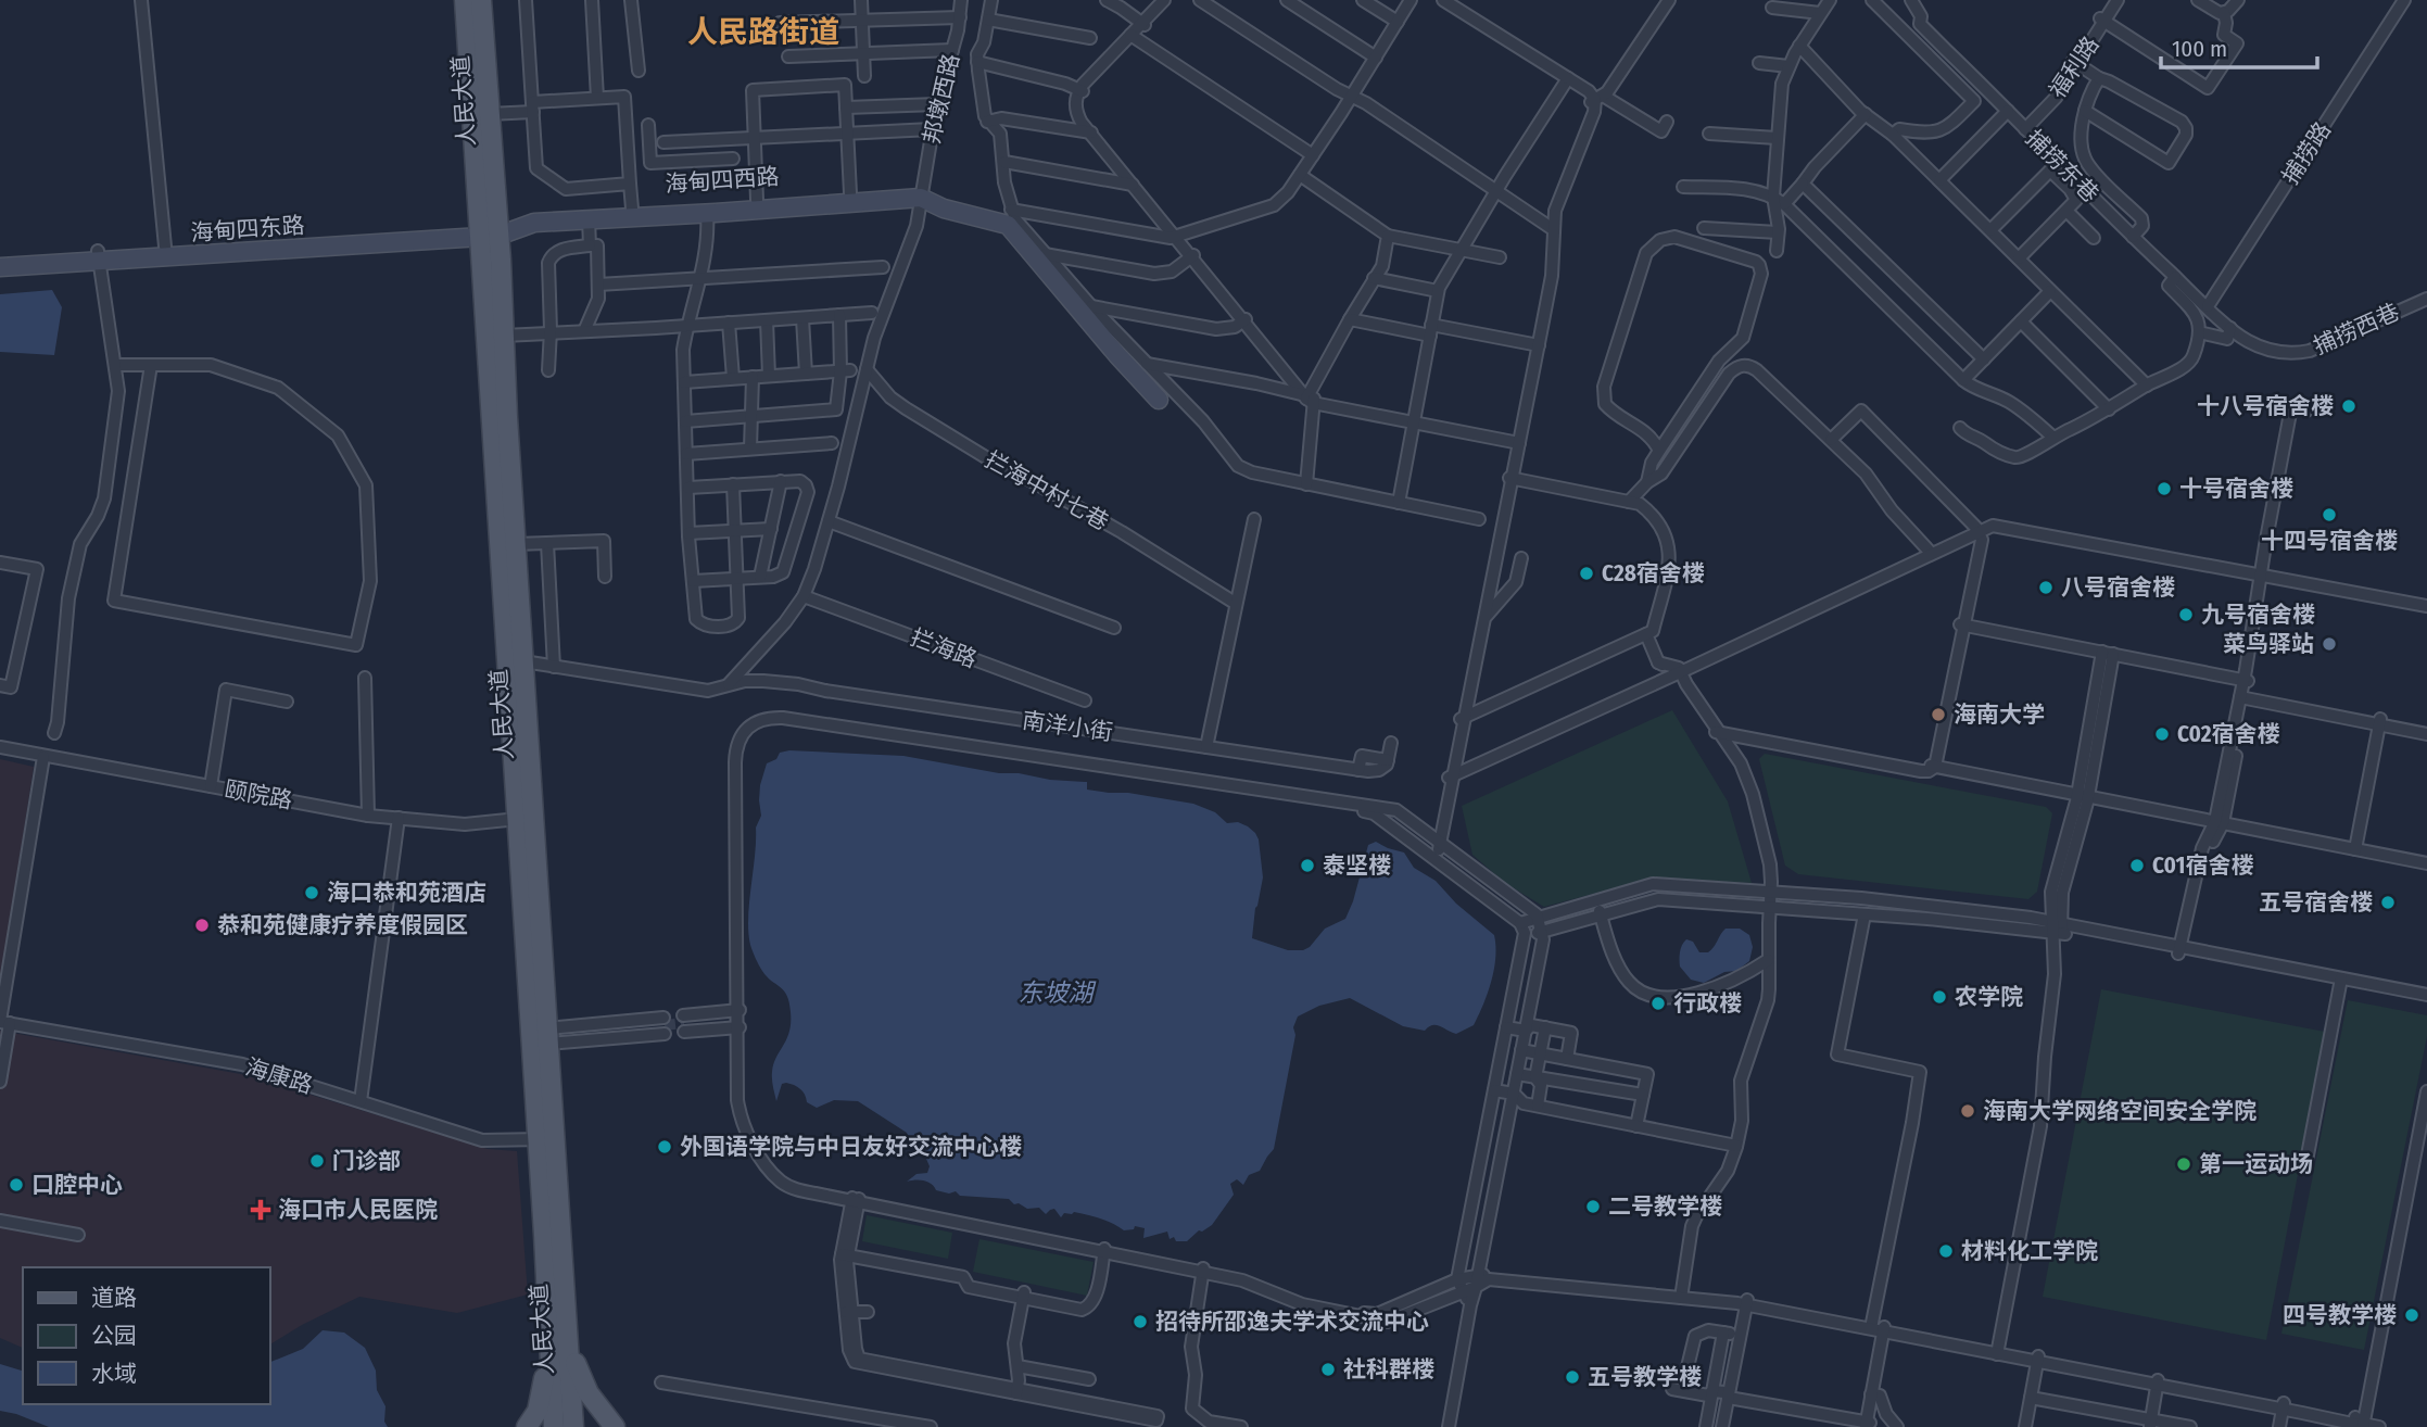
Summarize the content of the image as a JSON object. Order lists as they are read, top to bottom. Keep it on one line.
{"streets":{"main road":["人民大道"],"street":["福利路","邦墩西路","捕捞路","捕捞东巷","海甸四西路","海甸四东路","捕捞西巷","拦海中村七巷","拦海路","南洋小街","颐院路","海康路"]},"crossings":[["福利路","捕捞东巷"],["邦墩西路","海甸四西路"],["人民大道","海甸四西路"],["人民大道","海甸四东路"],["人民大道","南洋小街"],["人民大道","颐院路"],["人民大道","海康路"],["捕捞路","捕捞东巷"],["捕捞路","捕捞西巷"],["捕捞东巷","捕捞西巷"],["海甸四西路","海甸四东路"]],"districts":["人民路街道"],"water":["东坡湖"],"places":{"other":["十八号宿舍楼","十号宿舍楼","十四号宿舍楼","C28宿舍楼","八号宿舍楼","九号宿舍楼","菜鸟驿站","海南大学","C02宿舍楼","泰坚楼","C01宿舍楼","海口恭和苑酒店","五号宿舍楼","恭和苑健康疗养度假园区","农学院","行政楼","海南大学网络空间安全学院","外国语学院与中日友好交流中心楼","门诊部","第一运动场","口腔中心","二号教学楼","材料化工学院","四号教学楼","招待所邵逸夫学术交流中心","社科群楼","五号教学楼"],"health":["海口市人民医院"]},"legend":["道路","公园","水域"],"scale_bar":"100 m"}
